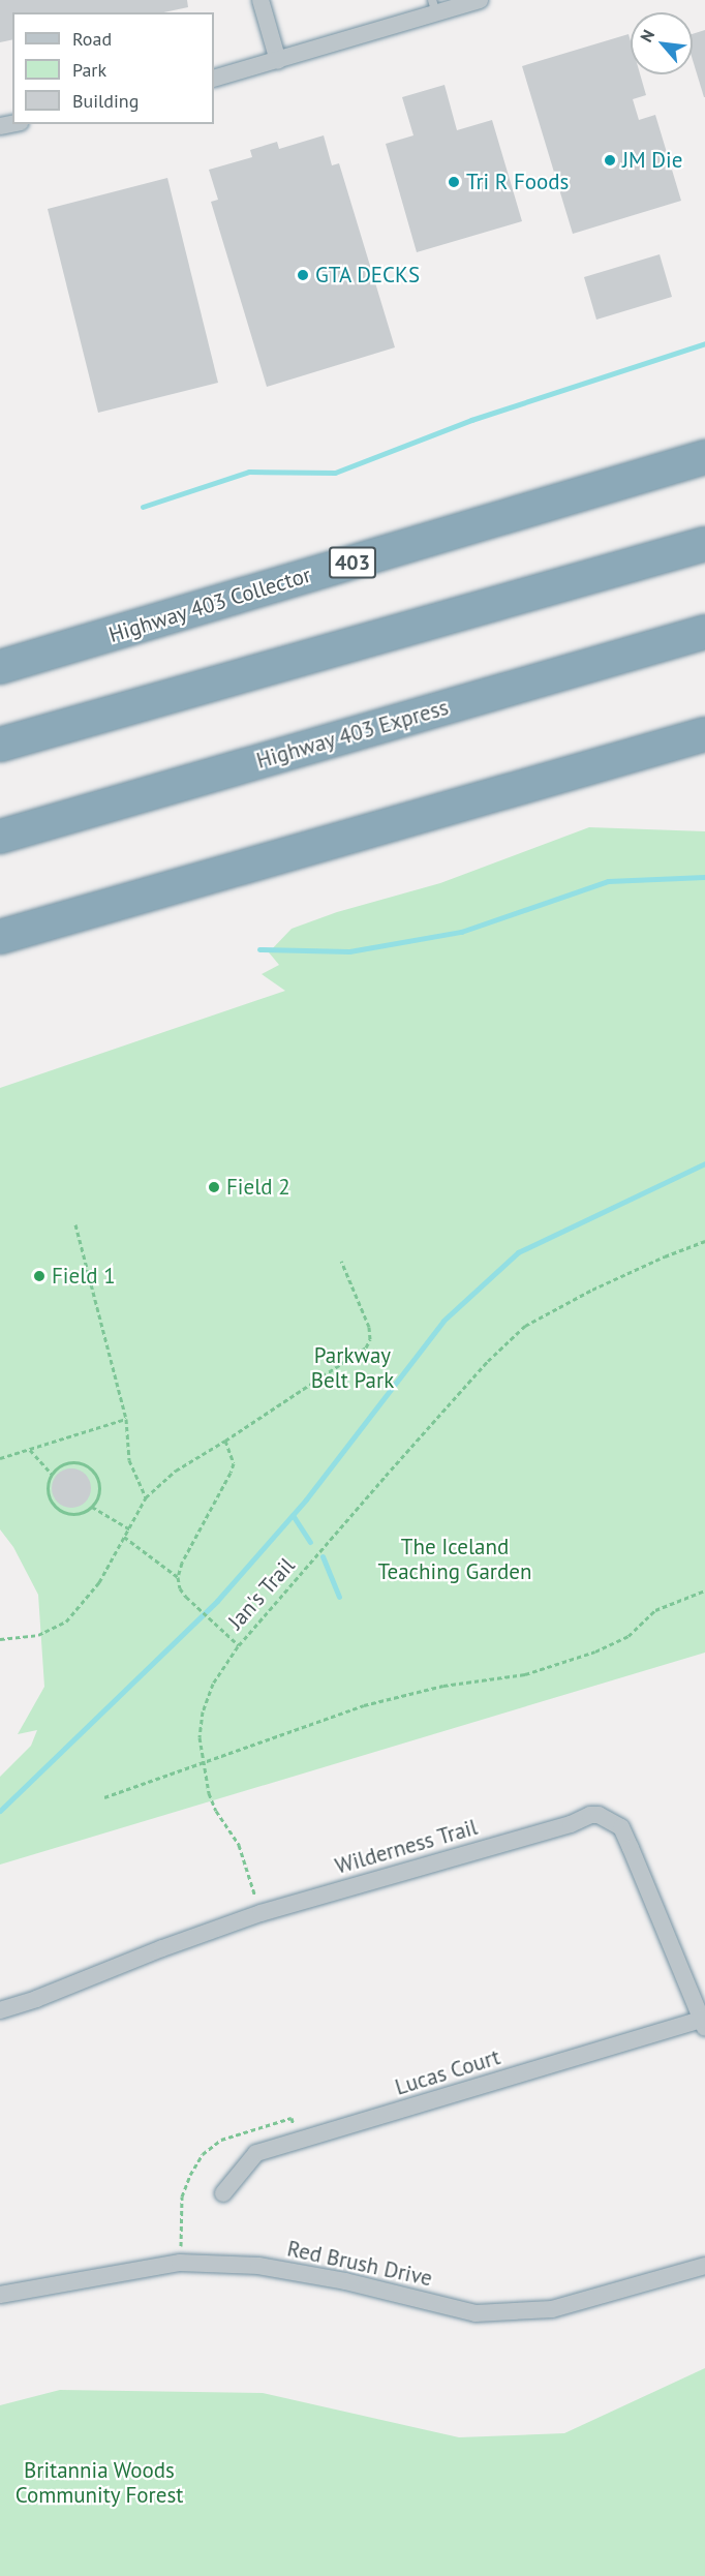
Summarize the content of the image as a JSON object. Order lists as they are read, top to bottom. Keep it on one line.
{"streets":{"highway":["403","Highway 403 Collector","Highway 403 Express"],"street":["Wilderness Trail","Lucas Court","Red Brush Drive"],"path":["Jan's Trail"]},"crossings":[["Wilderness Trail","Lucas Court"]],"parks":["Parkway Belt Park","The Iceland Teaching Garden","Britannia Woods Community Forest"],"places":["JM Die","Tri R Foods","GTA DECKS","Field 2","Field 1"],"legend":["Road","Park","Building"],"north":"top left"}
